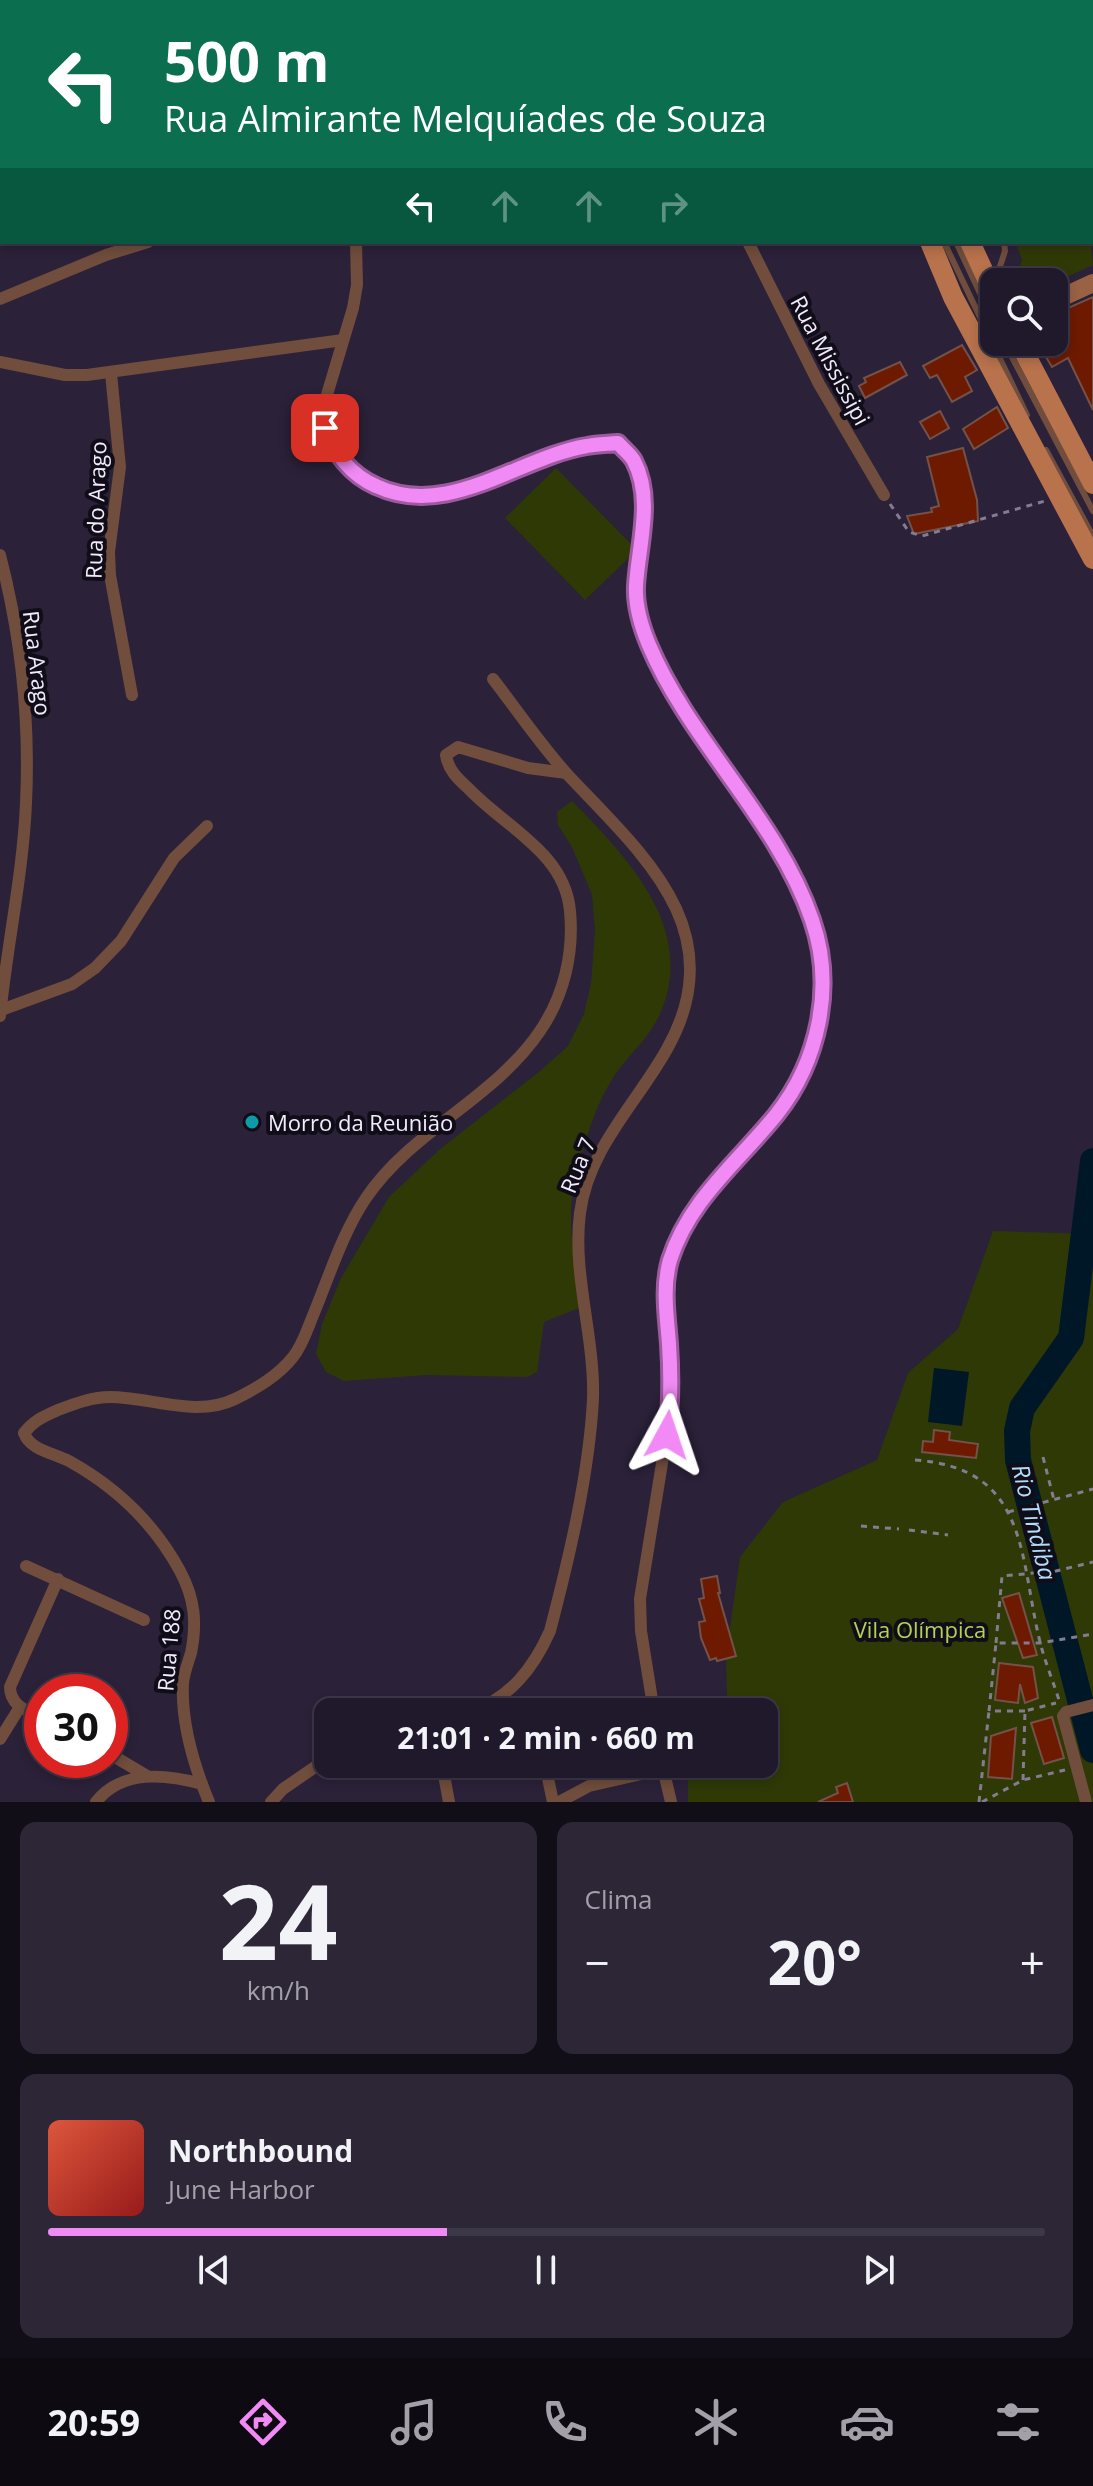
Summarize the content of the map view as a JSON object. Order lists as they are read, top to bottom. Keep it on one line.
{"streets":{"street":["Rua Mississipi","Rua do Arago","Rua Arago","Rua 7","Rua 188"]},"crossings":[["Rua 7","Rua 188"]],"water":["Rio Tindiba"],"parks":["Vila Olímpica"],"places":["Morro da Reunião"],"page":{"turn":["500 m","Rua Almirante Melquíades de Souza"],"limit":"30","trip":"21:01 · 2 min · 660 m","tile":[["24","km/h"],"Clima"],"heat":["−","20°","+"],"song":["Northbound","June Harbor"],"tabs":"20:59"}}
